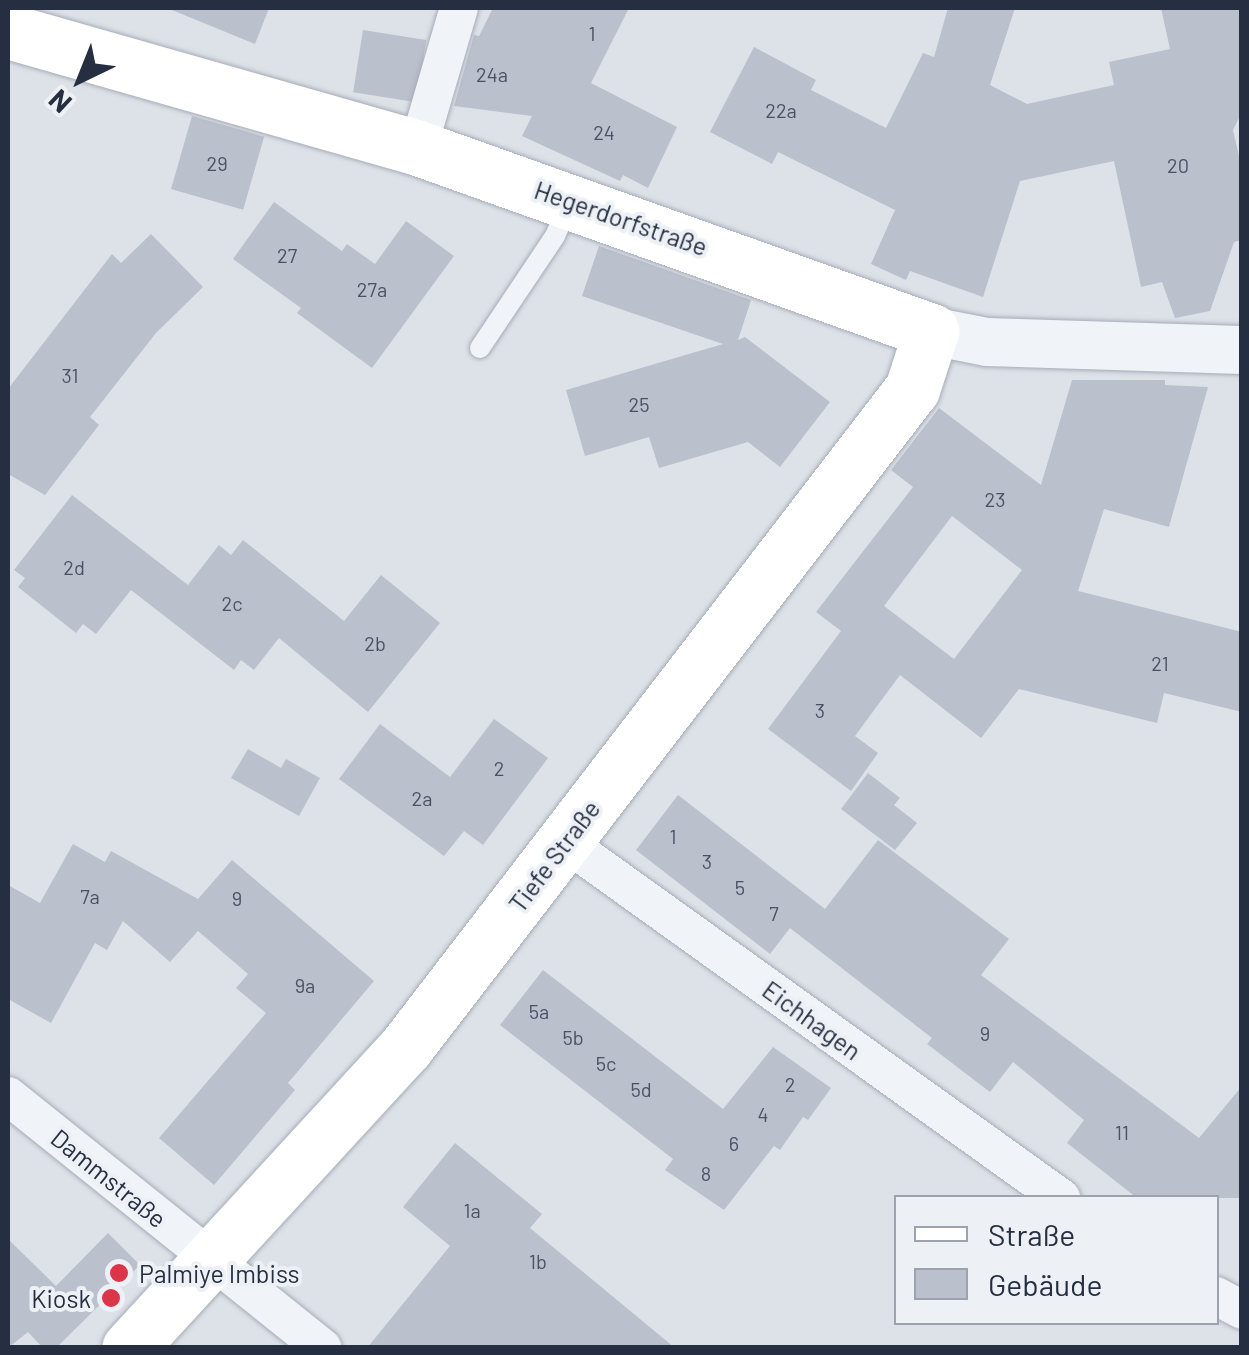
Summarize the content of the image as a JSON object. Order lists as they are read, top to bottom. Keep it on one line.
{"streets":{"main road":["Hegerdorfstraße","Tiefe Straße"],"street":["Eichhagen","Dammstraße"]},"crossings":[["Hegerdorfstraße","Tiefe Straße"],["Tiefe Straße","Eichhagen"],["Tiefe Straße","Dammstraße"]],"places":["Palmiye Imbiss","Kiosk"],"house_numbers":["1","24a","22a","24","29","20","27","27a","31","25","23","2d","2c","2b","21","3","2","2a","1","3","5","7a","9","7","9a","5a","9","5b","5c","2","5d","4","11","6","8","1a","1b"],"legend":["Straße","Gebäude"],"north":"bottom left"}
